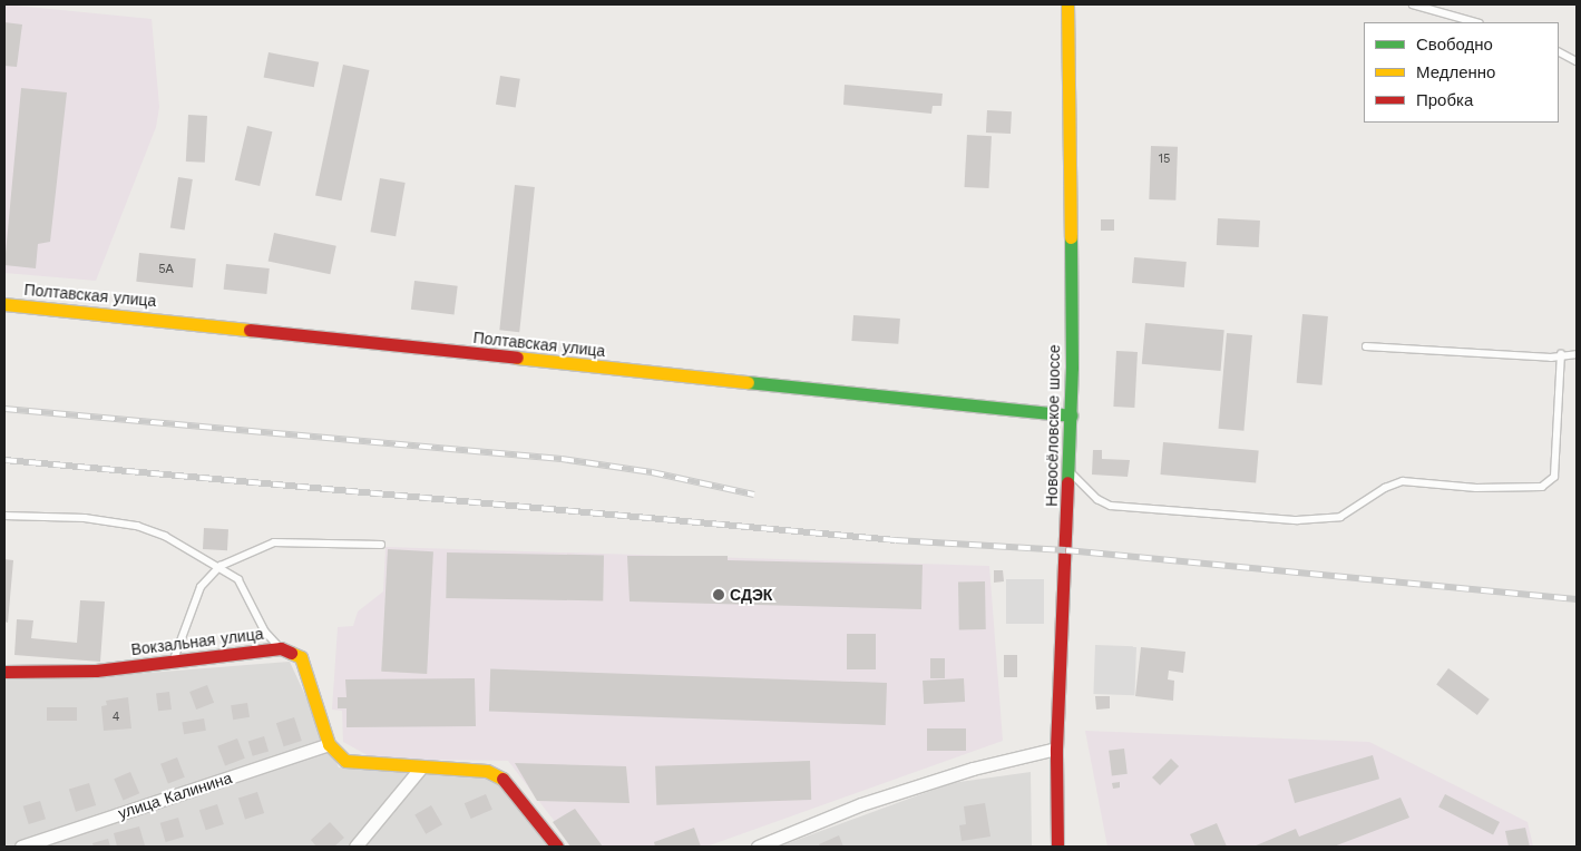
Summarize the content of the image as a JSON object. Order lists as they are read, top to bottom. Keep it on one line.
{"streets":{"street":["Полтавская улица","Новосёловское шоссе","Вокзальная улица","улица Калинина"]},"crossings":[["Полтавская улица","Новосёловское шоссе"],["Вокзальная улица","улица Калинина"]],"places":["СДЭК"],"house_numbers":["15","5А","4"],"legend":["Свободно","Медленно","Пробка"]}
